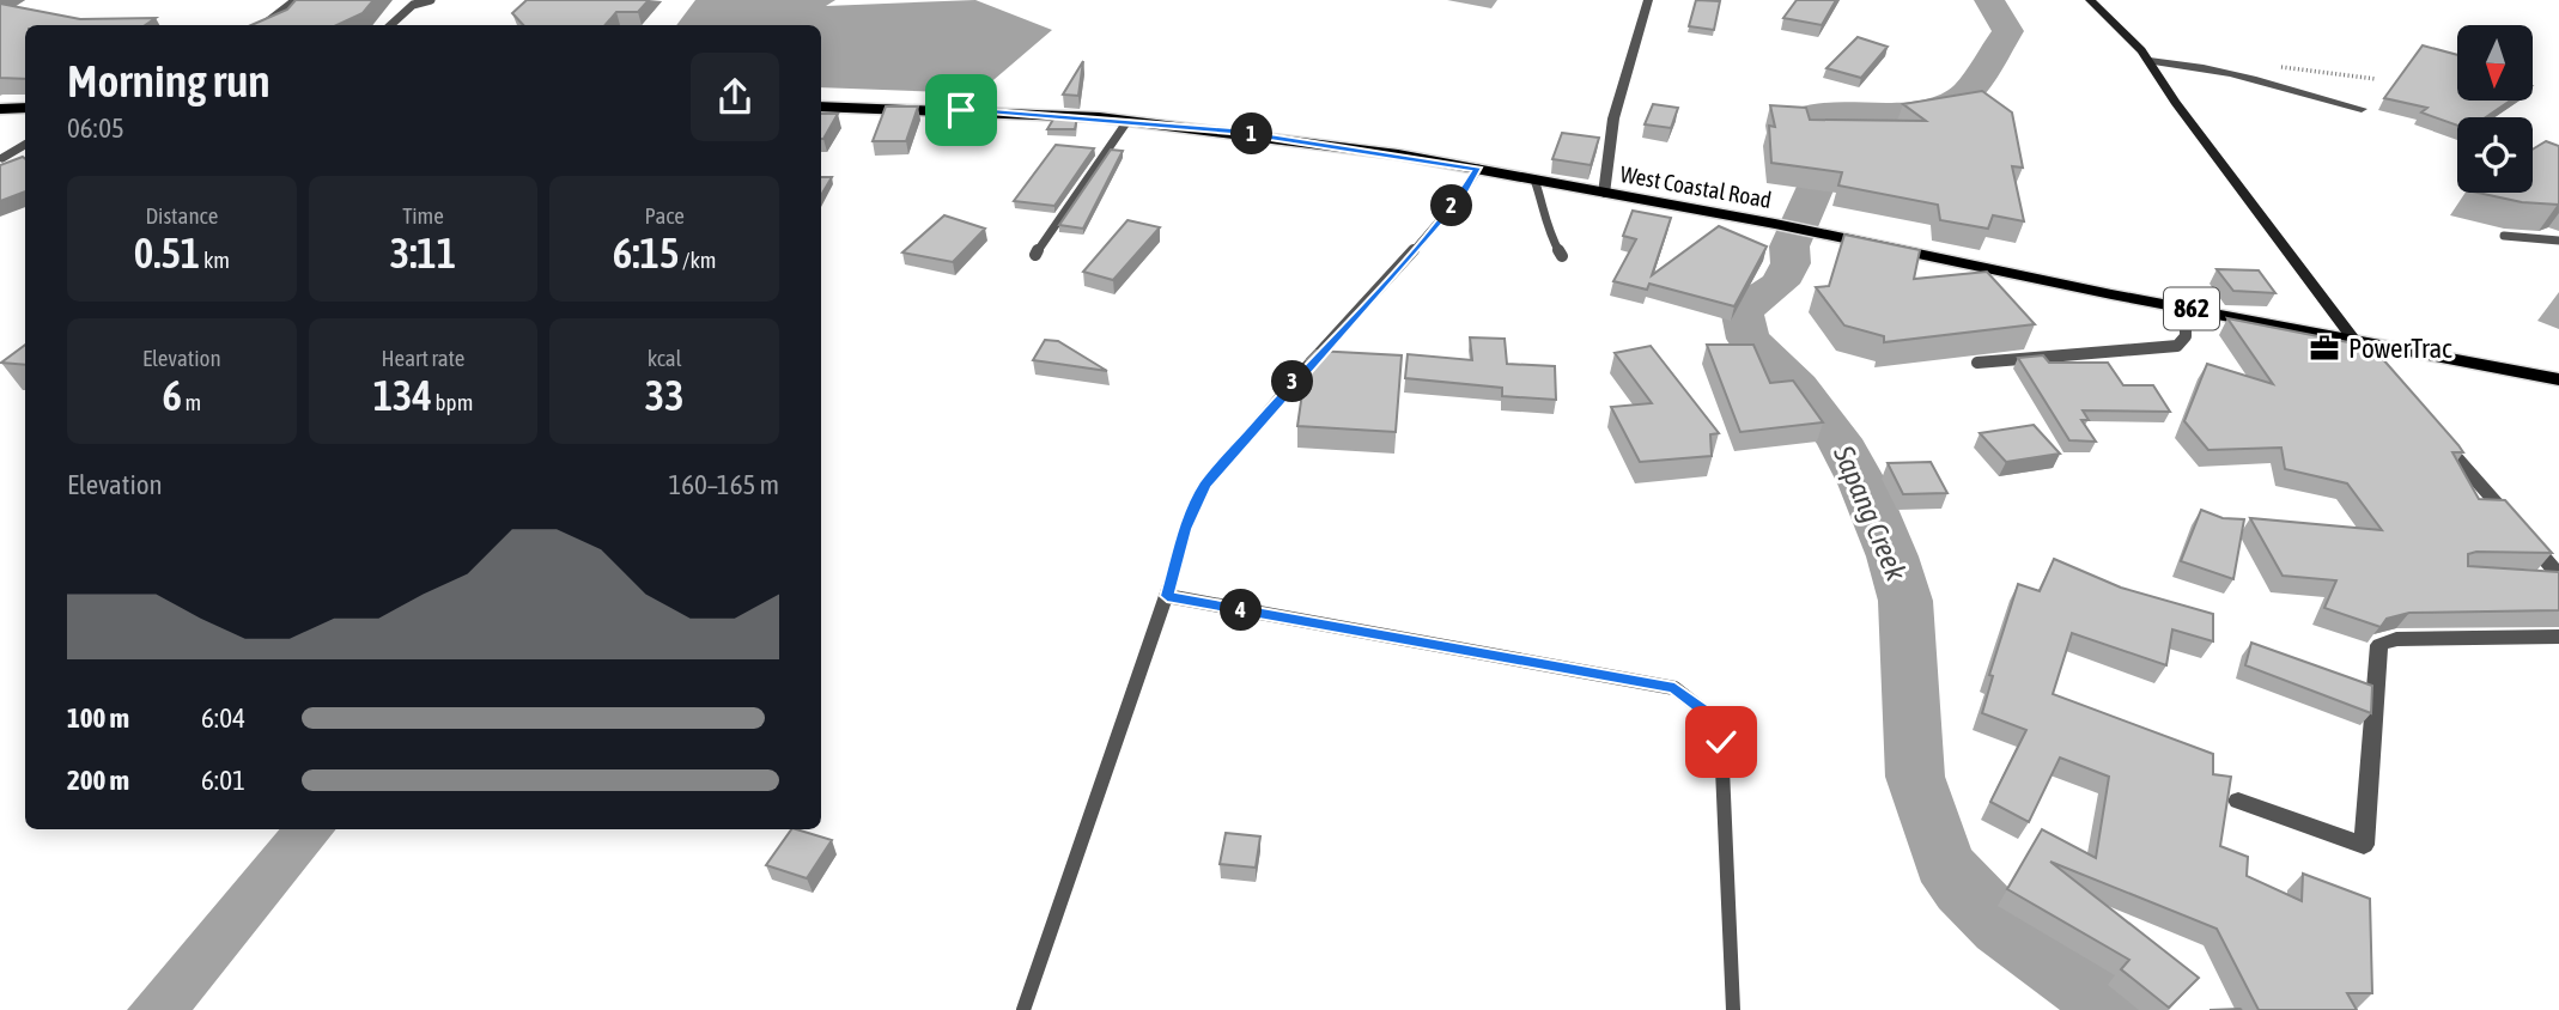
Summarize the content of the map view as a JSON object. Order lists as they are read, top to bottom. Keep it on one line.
{"streets":{"main road":["West Coastal Road","862"]},"water":["Sapang Creek"],"places":{"office":["PowerTrac"]},"north":"bottom","page":{"heading":["Morning run","06:05"],"pins":["1","2","3","4"],"stats":[["Distance","0.51 km"],["Time","3:11"],["Pace","6:15 /km"],["Elevation","6 m"],["Heart rate","134 bpm"],["kcal","33"]],"chart":["Elevation","160–165 m"],"list":[{"name":"100 m","note":"6:04"},{"name":"200 m","note":"6:01"}]}}
